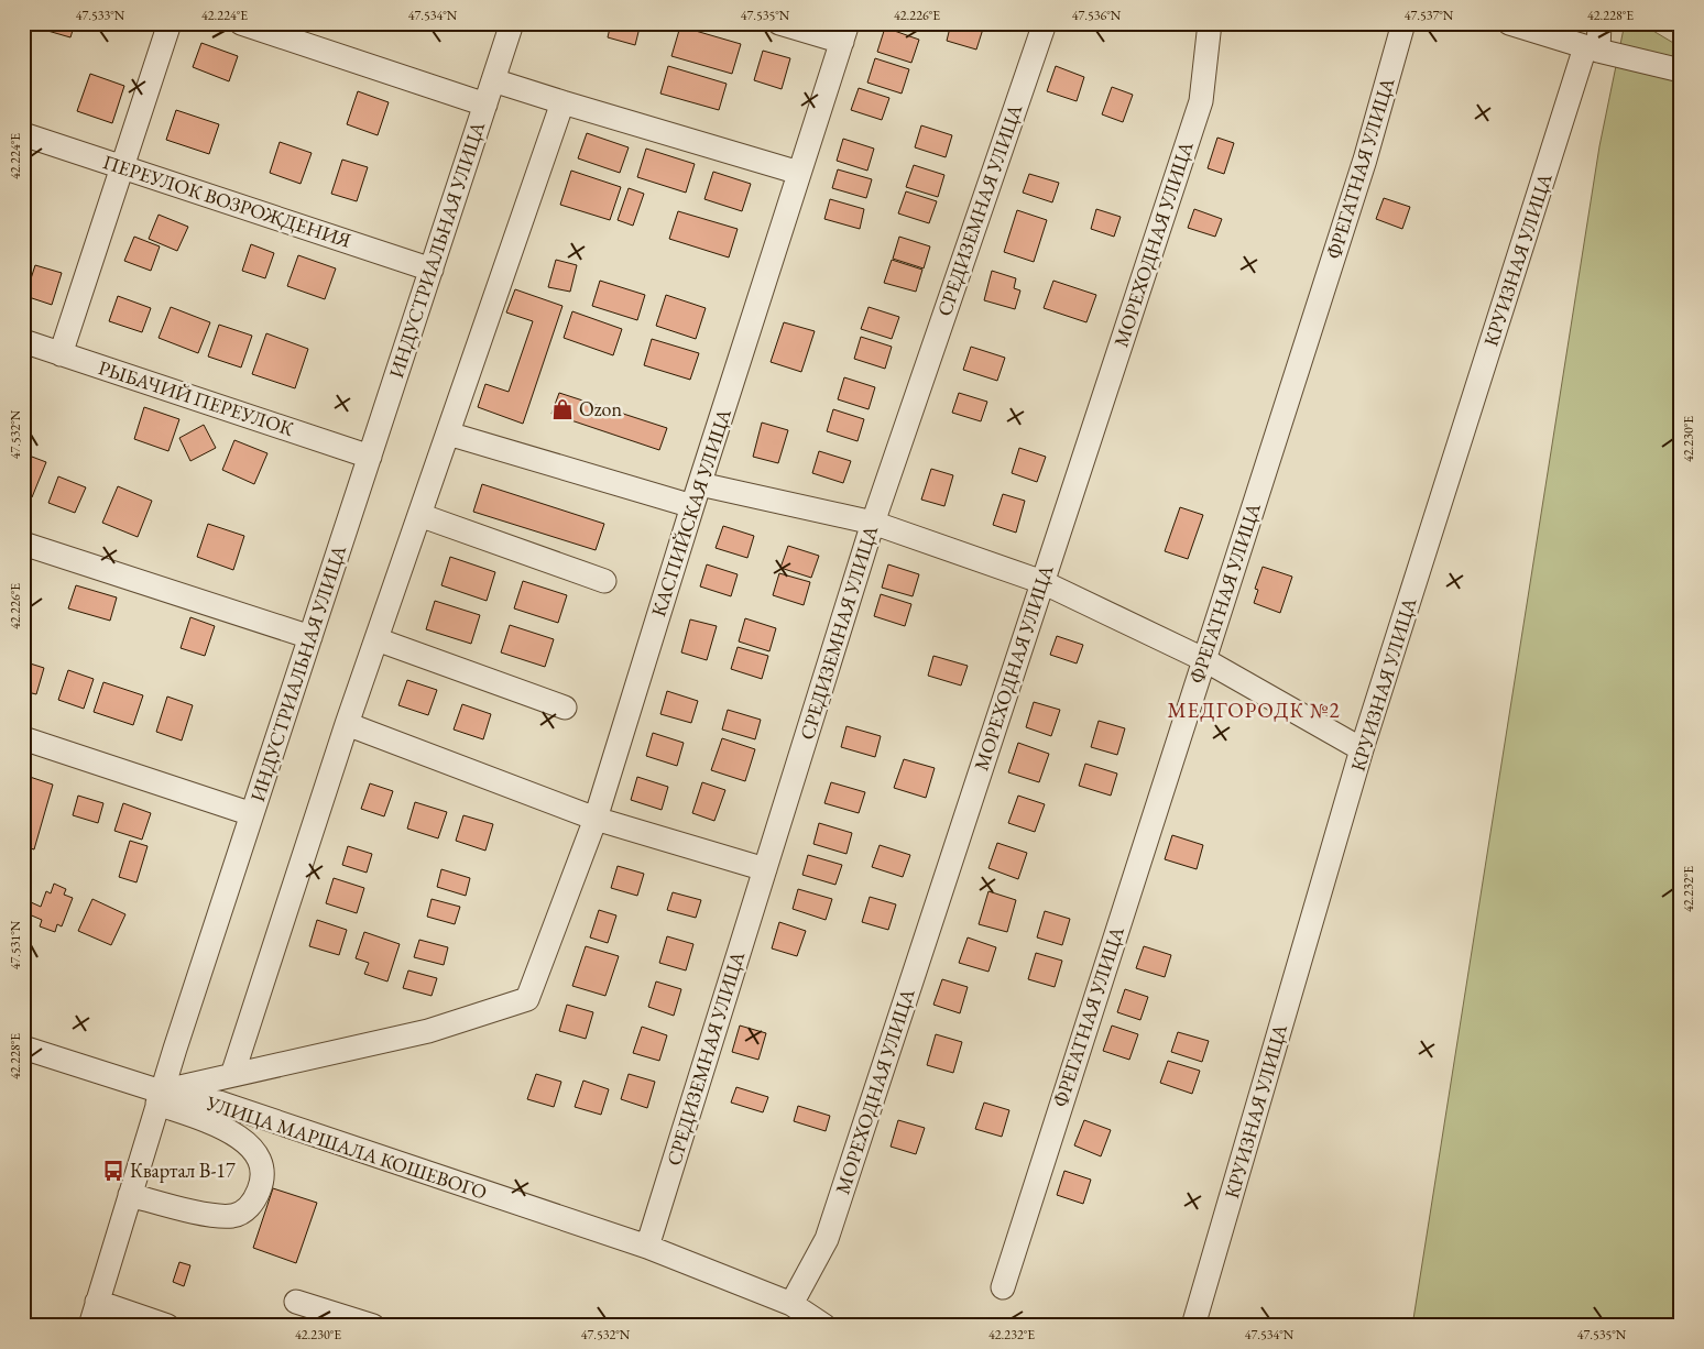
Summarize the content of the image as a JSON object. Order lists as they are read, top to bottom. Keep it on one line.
{"streets":{"street":["ФРЕГАТНАЯ УЛИЦА","ПЕРЕУЛОК ВОЗРОЖДЕНИЯ","СРЕДИЗЕМНАЯ УЛИЦА","МОРЕХОДНАЯ УЛИЦА","ИНДУСТРИАЛЬНАЯ УЛИЦА","КРУИЗНАЯ УЛИЦА","РЫБАЧИЙ ПЕРЕУЛОК","КАСПИЙСКАЯ УЛИЦА","УЛИЦА МАРШАЛА КОШЕВОГО"]},"crossings":[["ПЕРЕУЛОК ВОЗРОЖДЕНИЯ","ИНДУСТРИАЛЬНАЯ УЛИЦА"],["СРЕДИЗЕМНАЯ УЛИЦА","УЛИЦА МАРШАЛА КОШЕВОГО"],["МОРЕХОДНАЯ УЛИЦА","УЛИЦА МАРШАЛА КОШЕВОГО"],["ИНДУСТРИАЛЬНАЯ УЛИЦА","РЫБАЧИЙ ПЕРЕУЛОК"],["ИНДУСТРИАЛЬНАЯ УЛИЦА","УЛИЦА МАРШАЛА КОШЕВОГО"]],"districts":["МЕДГОРОДК №2"],"places":{"shop":["Ozon"],"bus stop":["Квартал В-17"]},"coordinates":["47.533°N","42.224°E","47.534°N","47.535°N","42.226°E","47.536°N","47.537°N","42.228°E","47.532°N","42.230°E","42.232°E","47.531°N"]}
